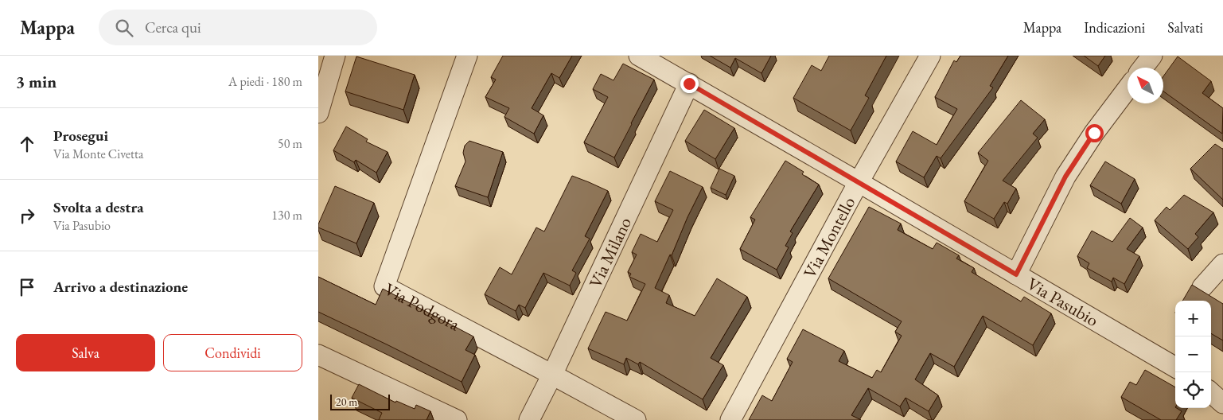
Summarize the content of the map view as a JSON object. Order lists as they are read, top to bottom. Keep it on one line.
{"streets":{"street":["Via Montello","Via Milano","Via Pasubio","Via Podgora"]},"crossings":[["Via Montello","Via Pasubio"],["Via Milano","Via Pasubio"],["Via Milano","Via Podgora"]],"scale_bar":"20 m","north":"top left","page":{"header":"Mappa","search":"Cerca qui","nav":["Mappa","Indicazioni","Salvati"],"heading":["3 min","A piedi · 180 m"],"list":[["Prosegui","Via Monte Civetta","50 m"],["Svolta a destra","Via Pasubio","130 m"],"Arrivo a destinazione"],"map_buttons":["+","−"],"buttons":["Salva","Condividi"],"scale":"20 m"}}
